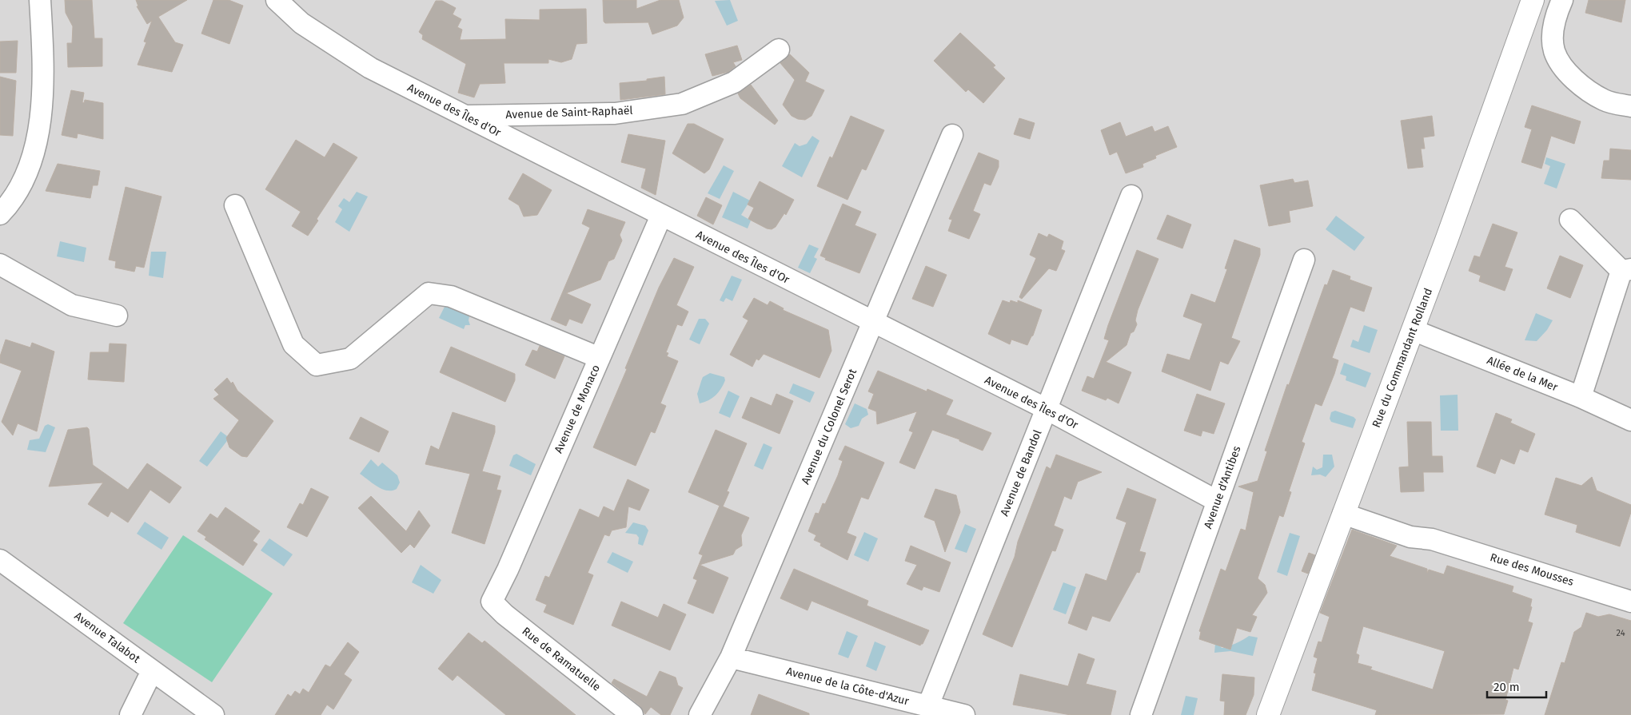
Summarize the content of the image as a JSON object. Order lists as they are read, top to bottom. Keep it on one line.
{"streets":{"street":["Avenue des Îles d'Or","Avenue de Saint-Raphaël","Rue du Commandant Rolland","Allée de la Mer","Avenue de Monaco","Avenue du Colonel Serot","Avenue de Bandol","Avenue d'Antibes","Rue des Mousses","Avenue Talabot","Rue de Ramatuelle","Avenue de la Côte-d'Azur"]},"crossings":[["Avenue des Îles d'Or","Avenue de Saint-Raphaël"],["Avenue des Îles d'Or","Avenue de Monaco"],["Avenue des Îles d'Or","Avenue du Colonel Serot"],["Avenue des Îles d'Or","Avenue de Bandol"],["Avenue des Îles d'Or","Avenue d'Antibes"],["Rue du Commandant Rolland","Allée de la Mer"],["Rue du Commandant Rolland","Rue des Mousses"],["Avenue de Monaco","Rue de Ramatuelle"],["Avenue du Colonel Serot","Avenue de la Côte-d'Azur"],["Avenue de Bandol","Avenue de la Côte-d'Azur"]],"house_numbers":["24"],"scale_bar":"20 m"}
